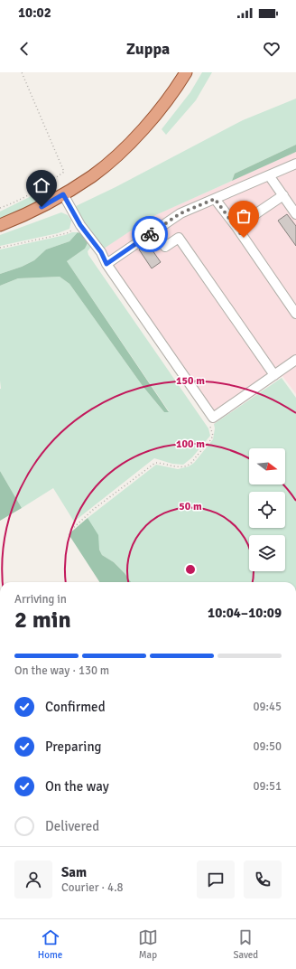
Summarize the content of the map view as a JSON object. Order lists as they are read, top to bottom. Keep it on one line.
{"north":"right","page":{"status":"10:02","header":"Zuppa","heading":["2 min","Arriving in","10:04–10:09"],"panel":["Sam","Courier · 4.8"],"bar":"On the way · 130 m","list":[["Confirmed","09:45"],["Preparing","09:50"],["On the way","09:51"],"Delivered"],"tabs":["Home","Map","Saved"]},"rings":["150 m","100 m","50 m"]}
